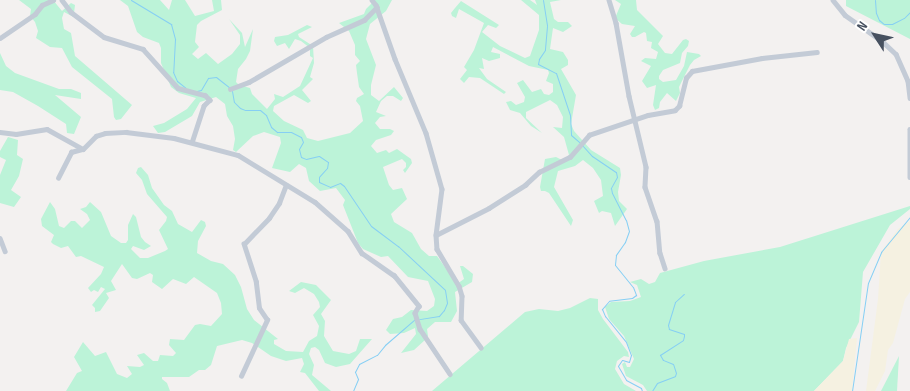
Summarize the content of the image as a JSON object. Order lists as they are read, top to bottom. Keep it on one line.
{"north":"top left"}
